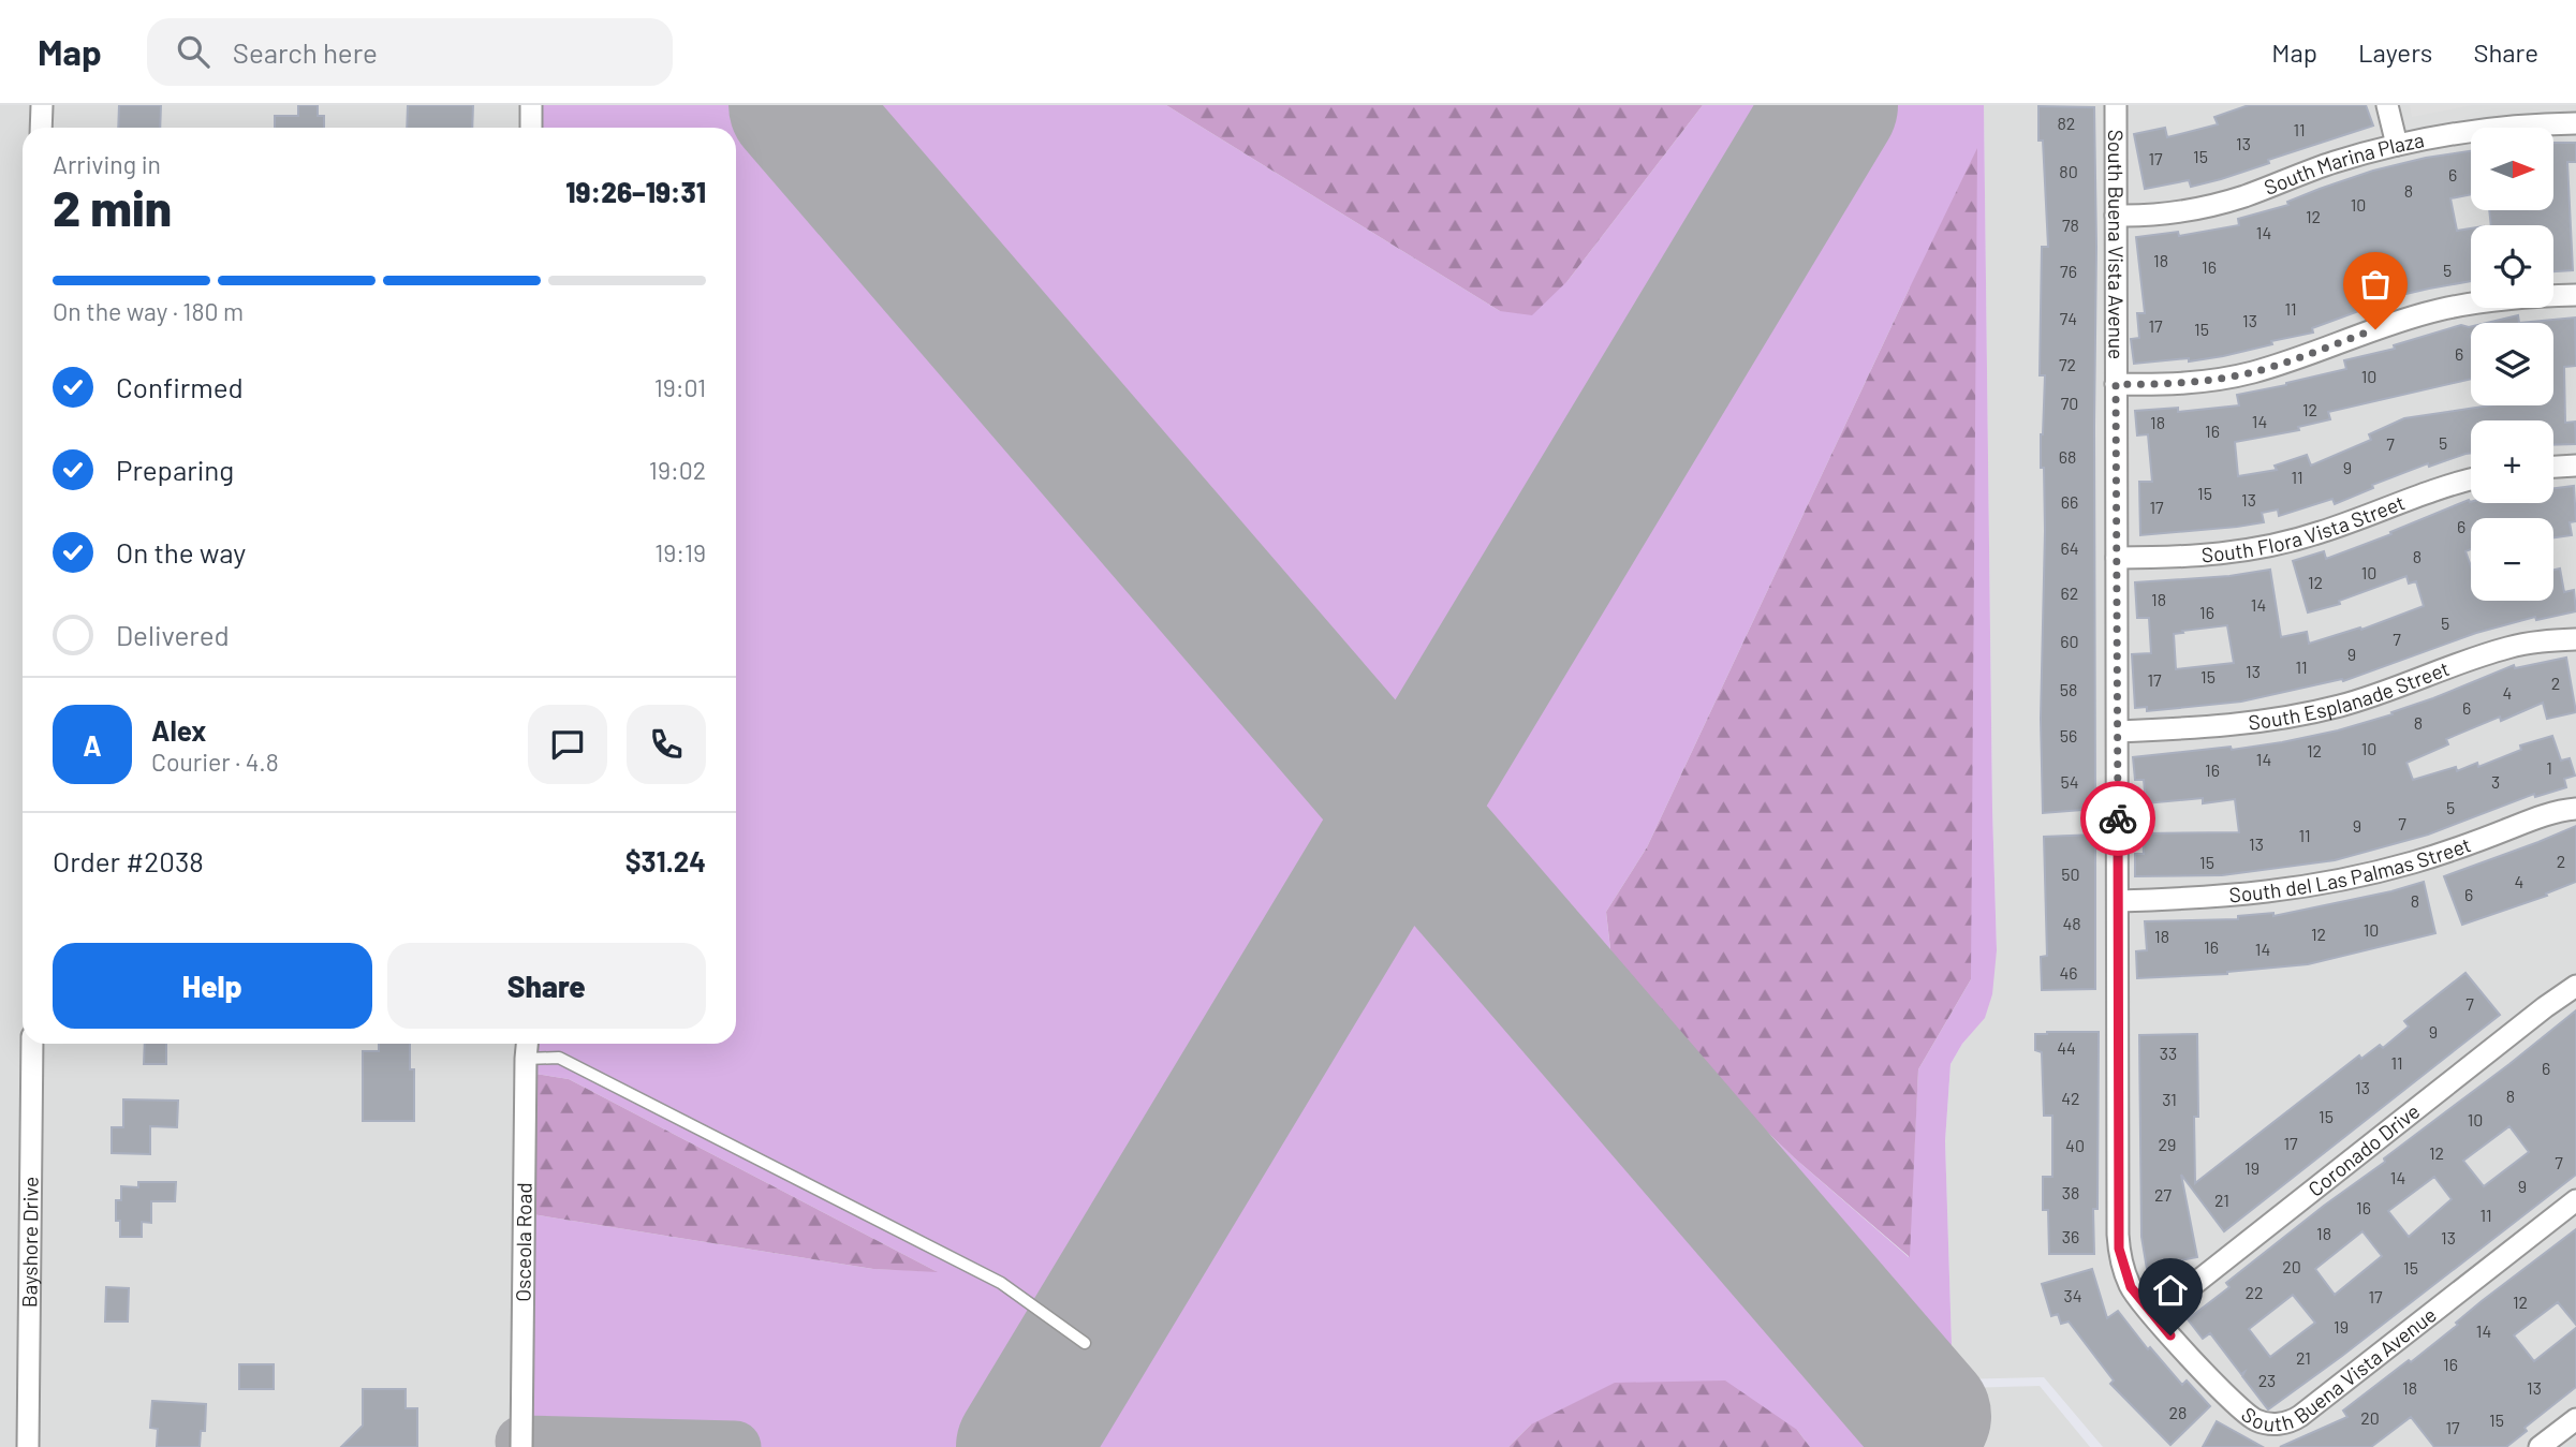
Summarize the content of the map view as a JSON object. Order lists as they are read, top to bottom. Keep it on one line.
{"streets":{"street":["South Marina Plaza","South Buena Vista Avenue","South Flora Vista Street","South Esplanade Street","South del Las Palmas Street","Coronado Drive","Bayshore Drive","Osceola Road"]},"crossings":[["South Marina Plaza","South Buena Vista Avenue"],["South Buena Vista Avenue","South Flora Vista Street"],["South Buena Vista Avenue","South Esplanade Street"],["South Buena Vista Avenue","South del Las Palmas Street"],["South Buena Vista Avenue","Coronado Drive"]],"house_numbers":["82","11","13","15","17","80","6","8","10","12","78","14","18","16","5","76","11","74","13","17","15","6","72","10","70","12","14","18","16","5","7","68","9","11","15","13","66","17","6","64","8","10","12","62","18","14","16","5","7","60","9","11","13","15","17","2","58","4","6","8","56","10","12","14","1","16","54","3","5","7","9","11","13","2","15","50","4","6","8","48","10","12","18","16","14","46","7","9","44","33","11","6","13","8","42","31","15","10","17","29","40","12","7","19","14","9","38","27","21","16","11","18","36","13","20","15","22","34","17","12","19","14","21","16","23","18","13","28","20","15","17"],"north":"right","page":{"header":"Map","search":"Search here","nav":["Map","Layers","Share"],"map_buttons":["+","−"],"heading":["2 min","Arriving in","19:26–19:31"],"panel":["Alex","Courier · 4.8","Order #2038","$31.24"],"bar":"On the way · 180 m","list":[["Confirmed","19:01"],["Preparing","19:02"],["On the way","19:19"],"Delivered"],"round":"A","buttons":["Help","Share"]}}
